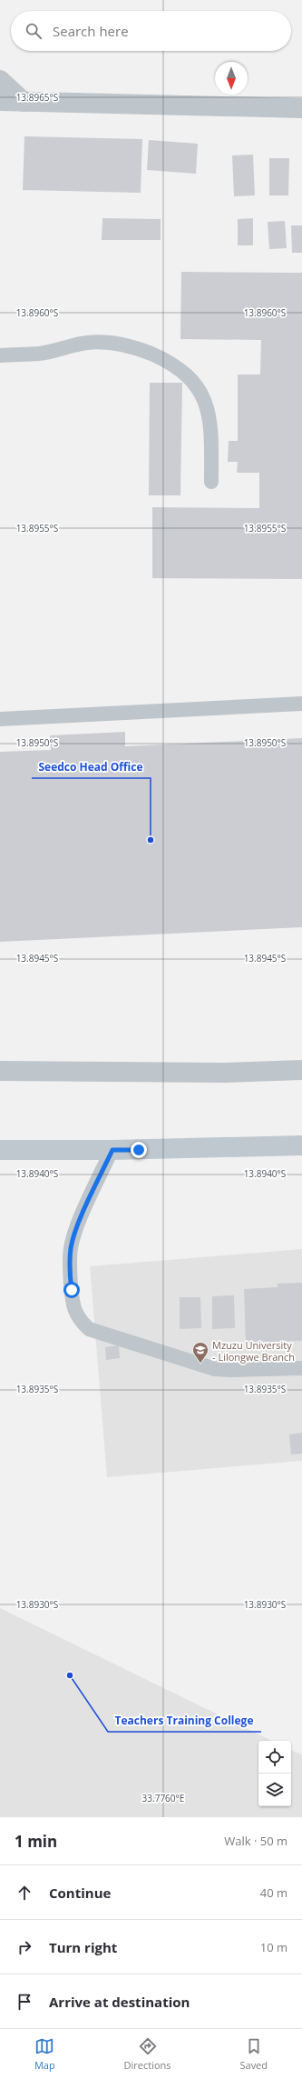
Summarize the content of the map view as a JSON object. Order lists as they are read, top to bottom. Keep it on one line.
{"places":{"other":["Seedco Head Office","Teachers Training College"],"school or university":["Mzuzu University - Lilongwe Branch"]},"north":"bottom","page":{"search":"Search here","heading":["1 min","Walk · 50 m"],"list":[["Continue","40 m"],["Turn right","10 m"],"Arrive at destination"],"nav":["Map","Directions","Saved"]},"coordinates":["13.8965°S","13.8960°S","13.8955°S","13.8950°S","13.8945°S","13.8940°S","13.8935°S","13.8930°S","33.7760°E"]}
